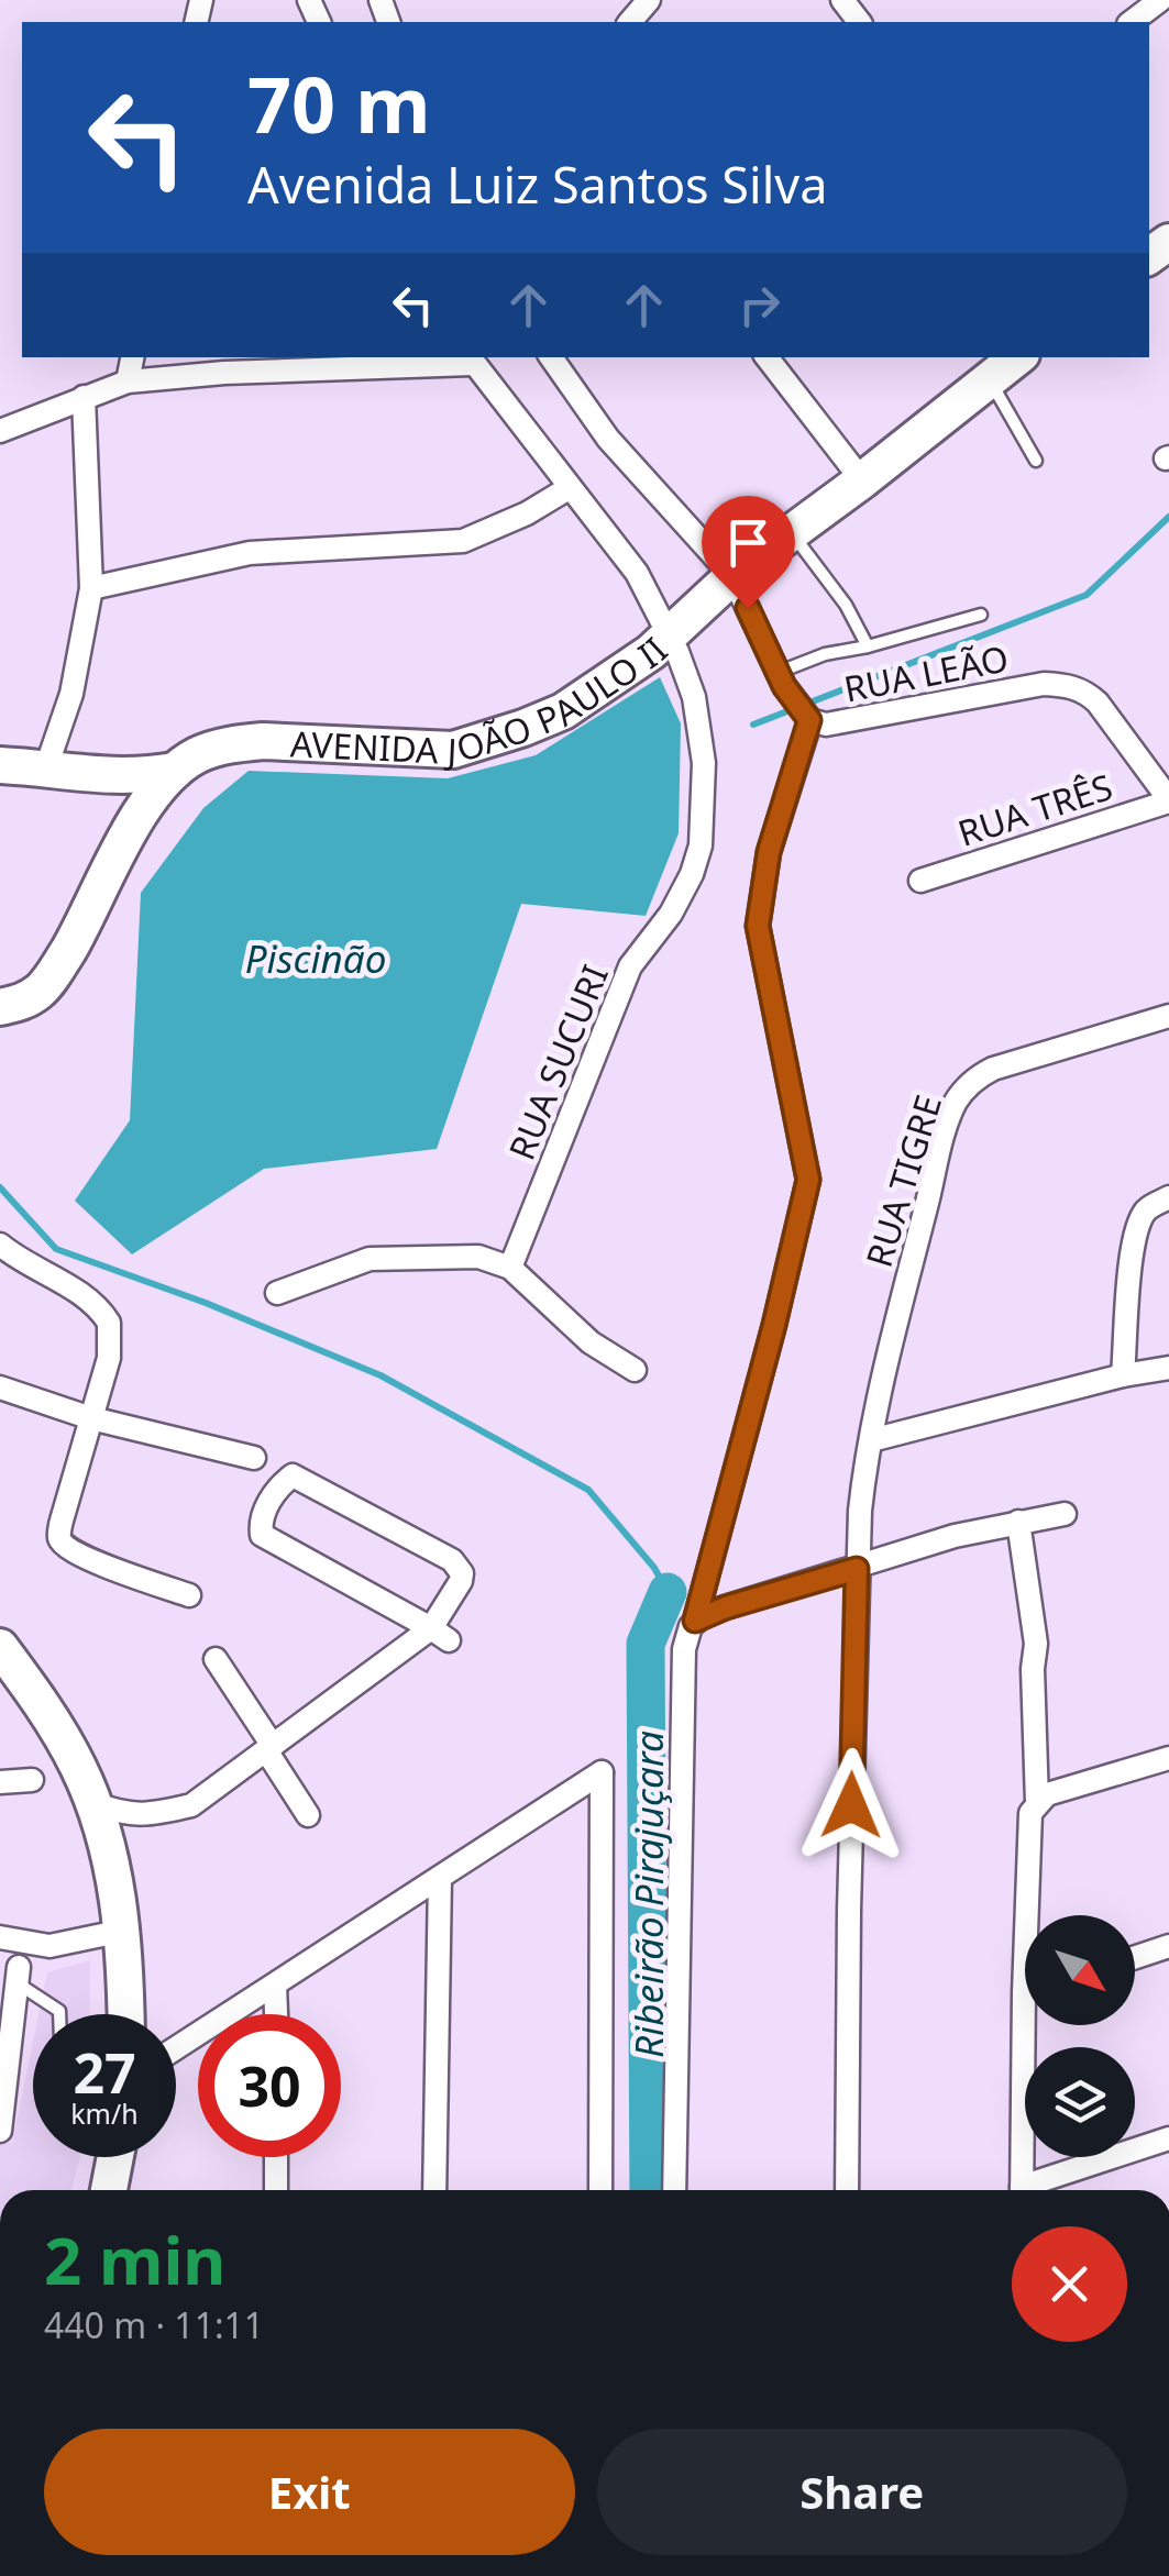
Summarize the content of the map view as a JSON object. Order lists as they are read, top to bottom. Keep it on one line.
{"streets":{"main road":["AVENIDA JOÃO PAULO II"],"street":["RUA LEÃO","RUA TRÊS","RUA SUCURI","RUA TIGRE"]},"crossings":[["RUA LEÃO","AVENIDA JOÃO PAULO II"],["RUA LEÃO","RUA TRÊS"],["AVENIDA JOÃO PAULO II","RUA SUCURI"]],"water":["Piscinão","Ribeirão Pirajuçara"],"north":"bottom right","page":{"turn":["70 m","Avenida Luiz Santos Silva"],"speed":"27 km/h","limit":"30","heading":["2 min","440 m · 11:11"],"buttons":["Exit","Share"]}}
